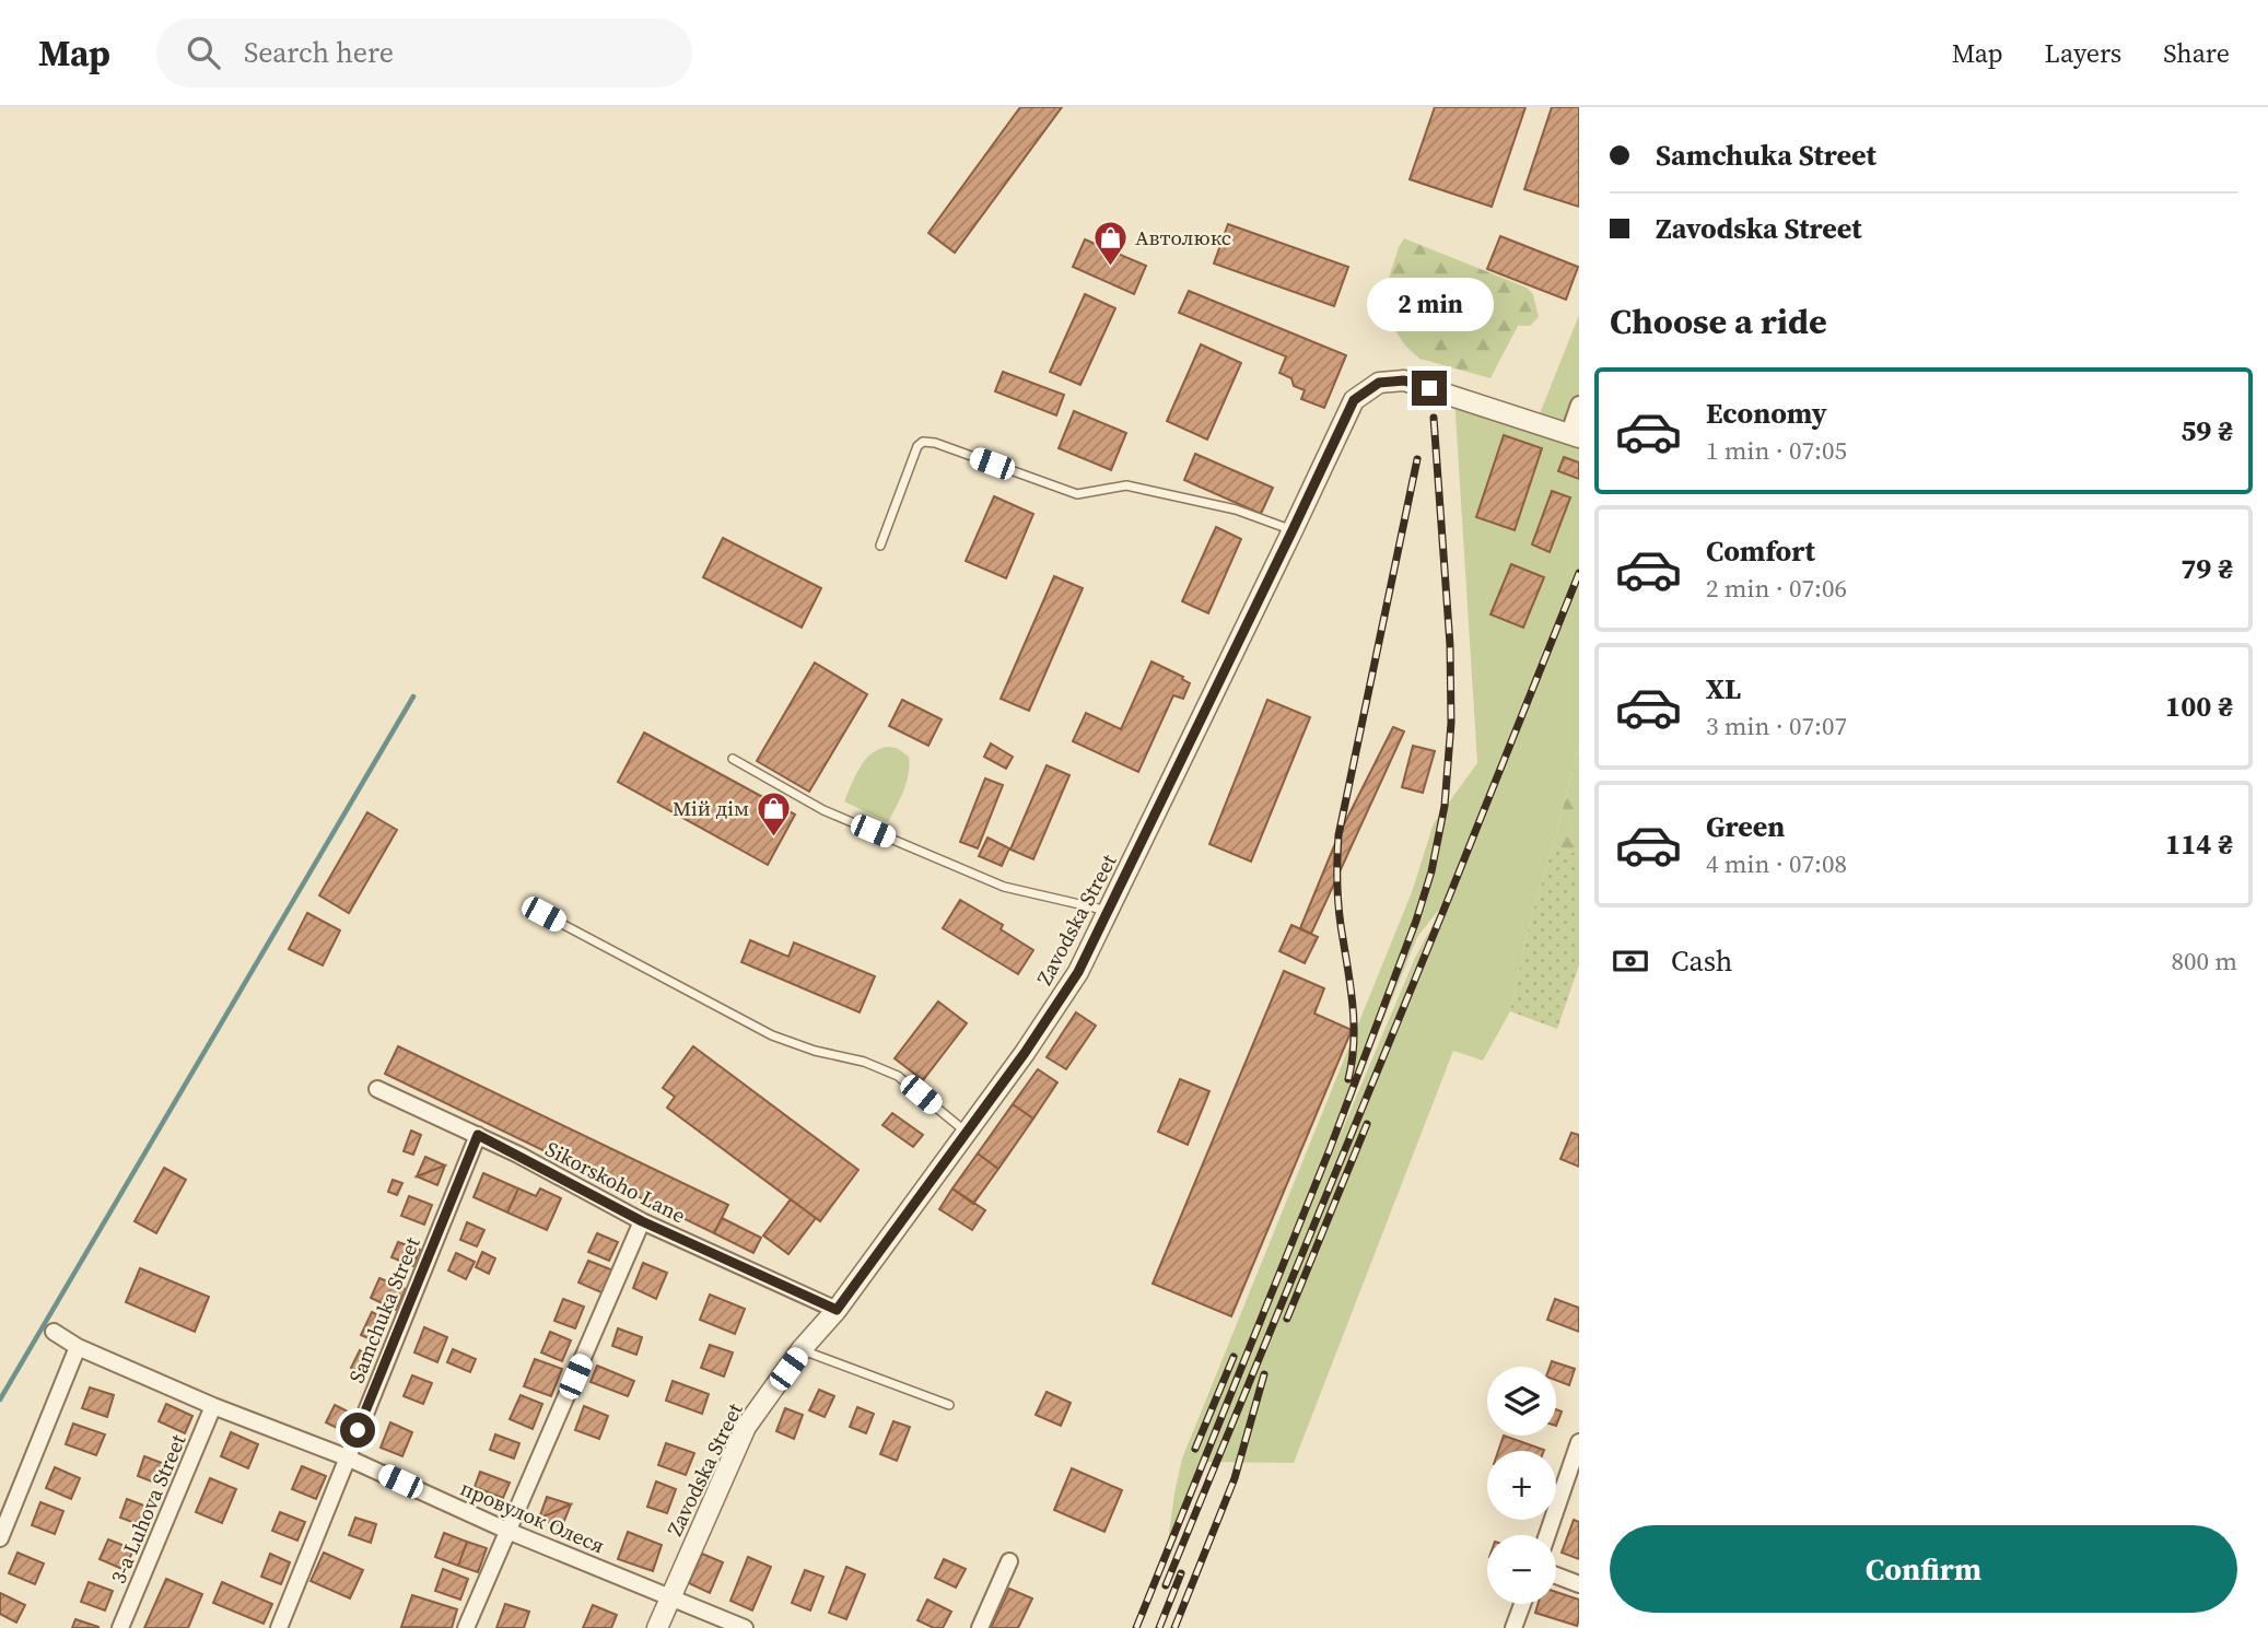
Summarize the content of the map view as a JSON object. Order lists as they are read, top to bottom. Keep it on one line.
{"streets":{"street":["Zavodska Street","Sikorskoho Lane","Samchuka Street","3-a Luhova Street","провулок Олеся"]},"crossings":[["Zavodska Street","Sikorskoho Lane"],["Zavodska Street","провулок Олеся"],["Sikorskoho Lane","Samchuka Street"],["Samchuka Street","провулок Олеся"],["3-a Luhova Street","провулок Олеся"]],"places":{"shop":["Автолюкс","Мій дім"]},"page":{"header":"Map","search":"Search here","nav":["Map","Layers","Share"],"banner":["Samchuka Street","Zavodska Street"],"heading":"Choose a ride","bubble":"2 min","list":[{"name":"Economy","note":"1 min · 07:05","value":"59 ₴"},{"name":"Comfort","note":"2 min · 07:06","value":"79 ₴"},{"name":"XL","note":"3 min · 07:07","value":"100 ₴"},{"name":"Green","note":"4 min · 07:08","value":"114 ₴"}],"pay":["Cash","800 m"],"map_buttons":["+","−"],"buttons":"Confirm"}}
